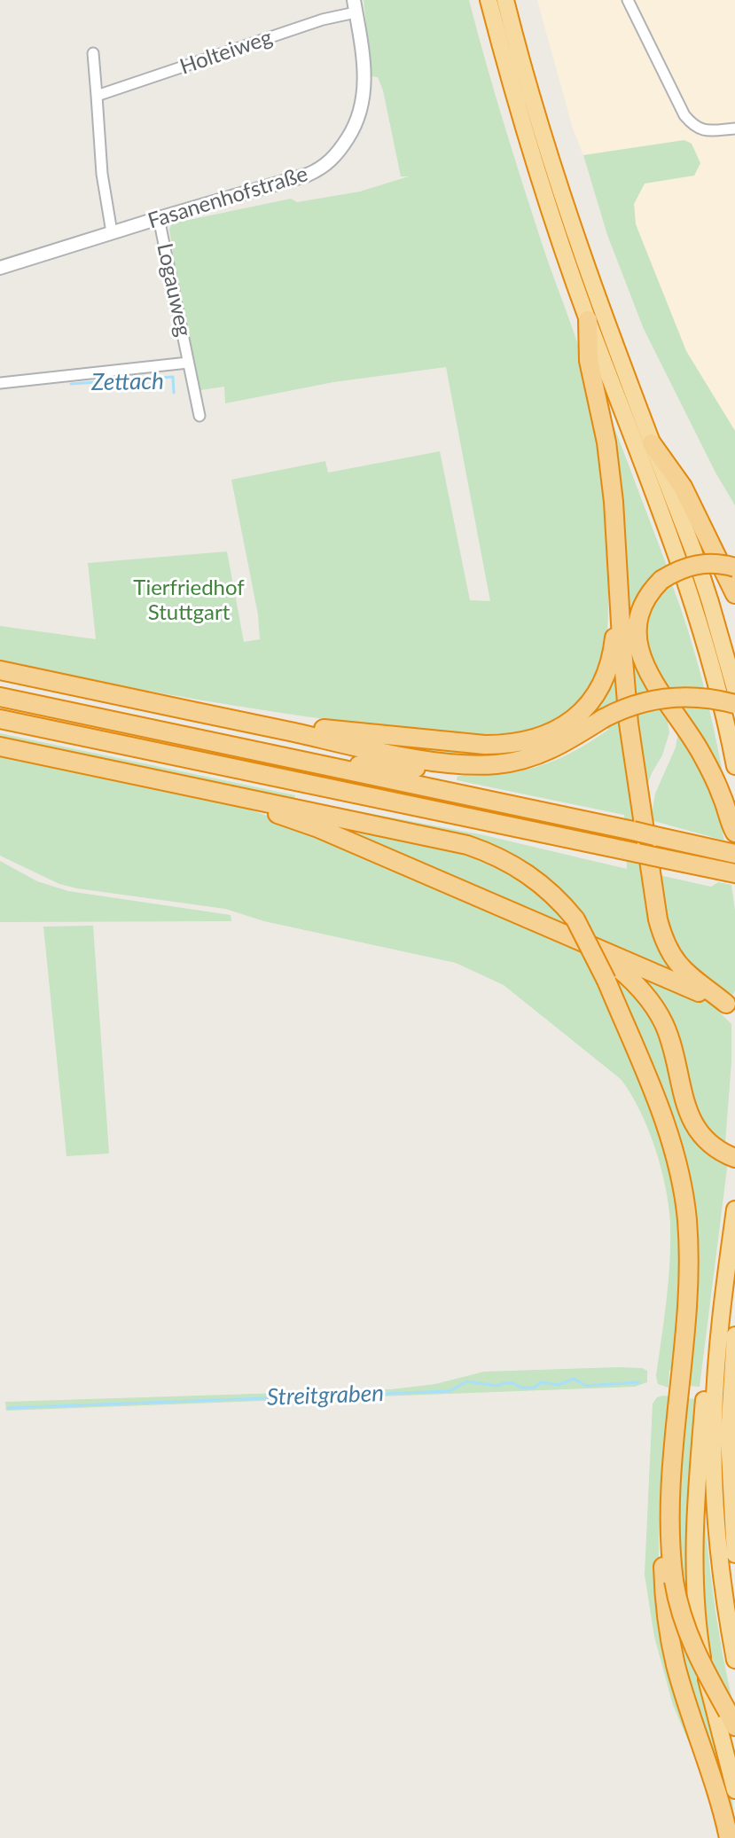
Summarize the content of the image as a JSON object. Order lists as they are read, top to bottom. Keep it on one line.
{"streets":{"street":["Holteiweg","Fasanenhofstraße","Logauweg"]},"crossings":[["Holteiweg","Fasanenhofstraße"],["Fasanenhofstraße","Logauweg"]],"water":["Zettach","Streitgraben"],"parks":["Tierfriedhof Stuttgart"]}
